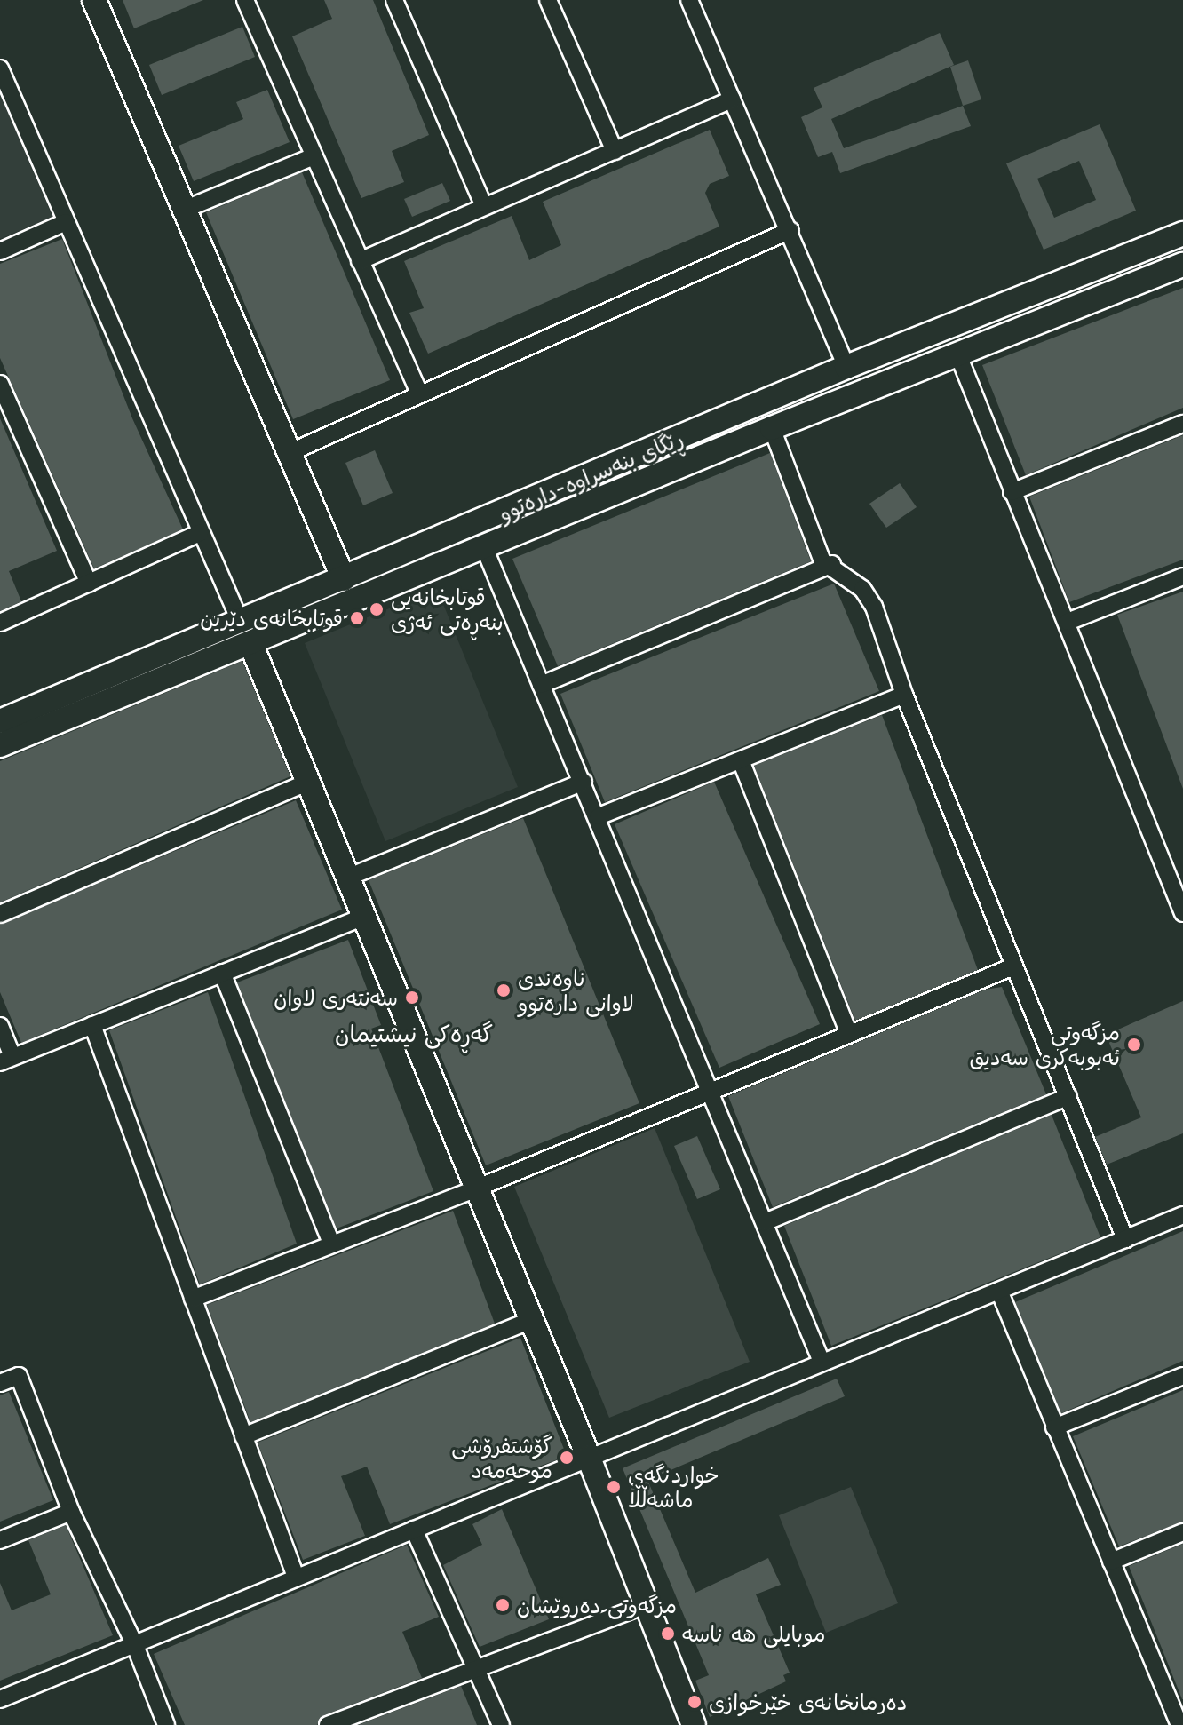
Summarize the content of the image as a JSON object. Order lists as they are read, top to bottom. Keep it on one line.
{"streets":{"street":["ڕێگای بنەسراوە-دارەتوو"]},"districts":["گەڕەکی نیشتیمان"],"places":["قوتابخانەیی بنەڕەتی ئەژی","قوتابخانەى دێرین","ناوەندی لاوانی دارەتوو","سەنتەری لاوان","مزگەوتی ئەبوبەکری سەدیق","گۆشتفرۆشی موحەمەد","خواردنگەی ماشەڵڵا","مزگەوتی دەروێشان","موبایلی هه ناسه","دەرمانخانەی خێرخوازی"]}
